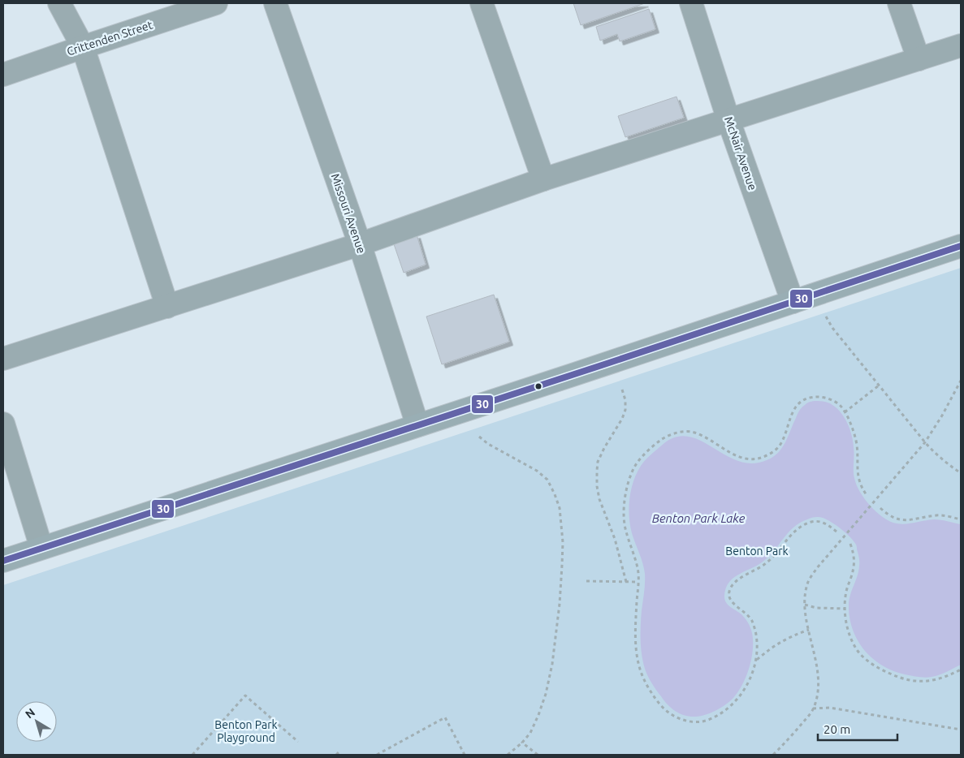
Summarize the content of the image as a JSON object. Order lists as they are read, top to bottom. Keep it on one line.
{"streets":{"street":["Crittenden Street","McNair Avenue","Missouri Avenue"]},"water":["Benton Park Lake"],"parks":["Benton Park","Benton Park Playground"],"lines":["transit line 30"],"scale_bar":"20 m","north":"top left"}
